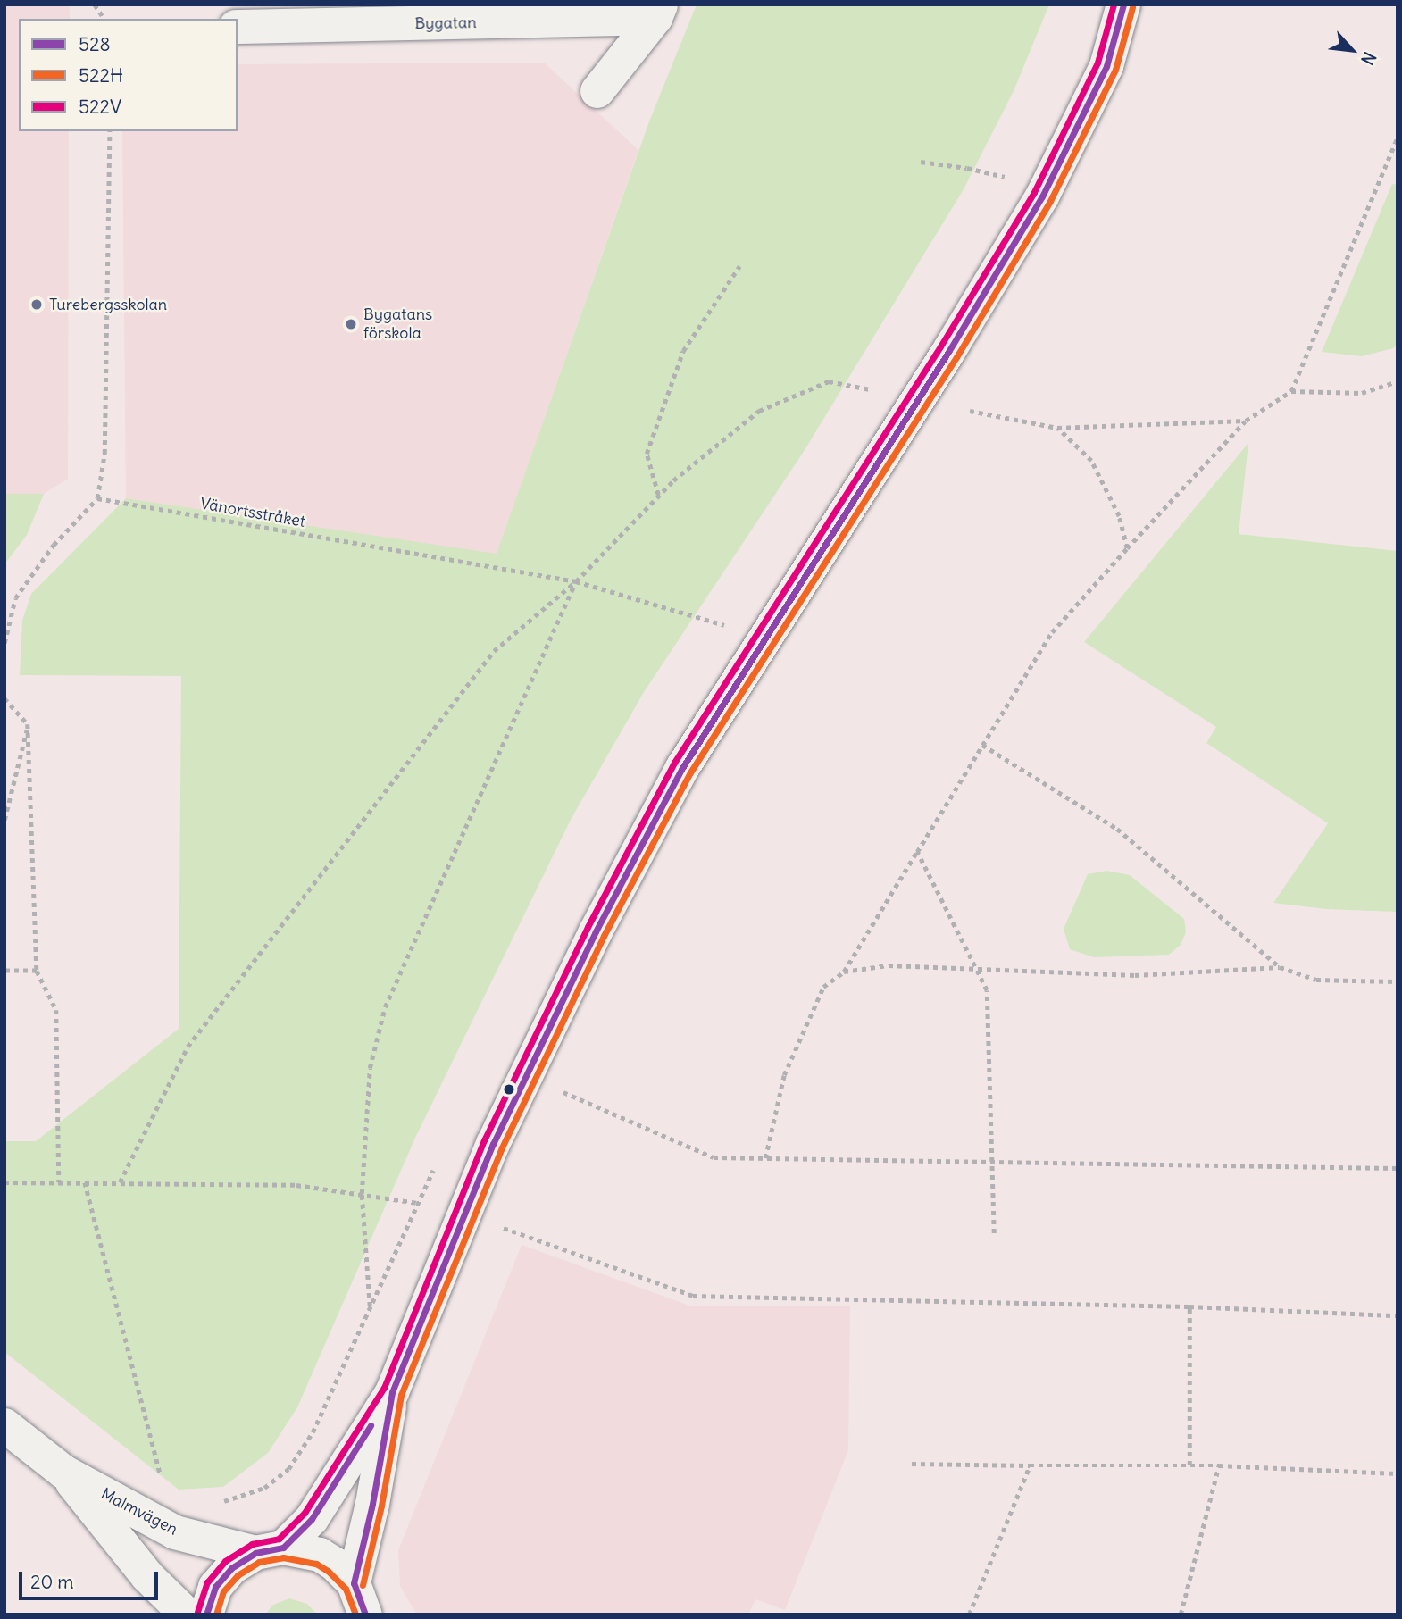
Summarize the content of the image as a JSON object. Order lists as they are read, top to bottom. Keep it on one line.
{"streets":{"street":["Bygatan","Malmvägen"],"path":["Vänortsstråket"]},"places":["Turebergsskolan","Bygatans förskola"],"lines":["transit line 528","transit line 522V","transit line 522H"],"legend":["528","522H","522V"],"scale_bar":"20 m","north":"bottom right"}
